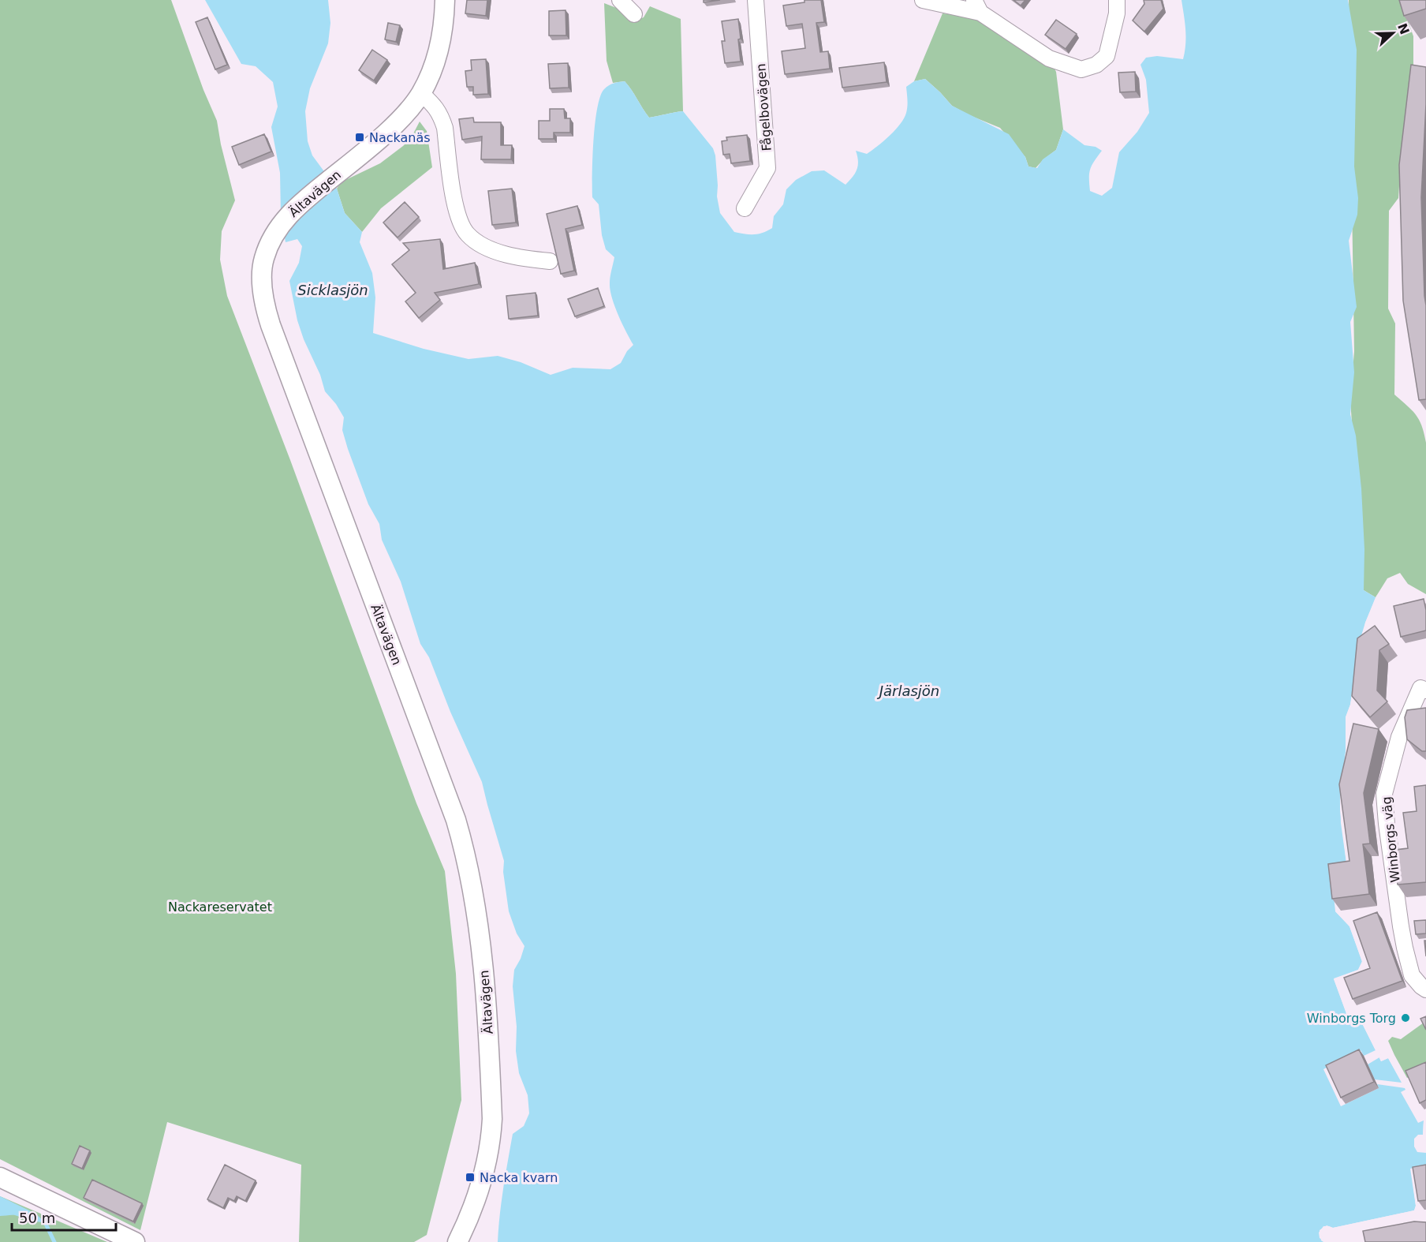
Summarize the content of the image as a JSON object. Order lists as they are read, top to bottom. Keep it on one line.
{"streets":{"main road":["Ältavägen"],"street":["Fågelbovägen","Winborgs väg"]},"water":["Sicklasjön","Järlasjön"],"parks":["Nackareservatet"],"places":{"transit":["Nackanäs","Nacka kvarn"],"other":["Winborgs Torg"]},"scale_bar":"50 m","north":"right"}
